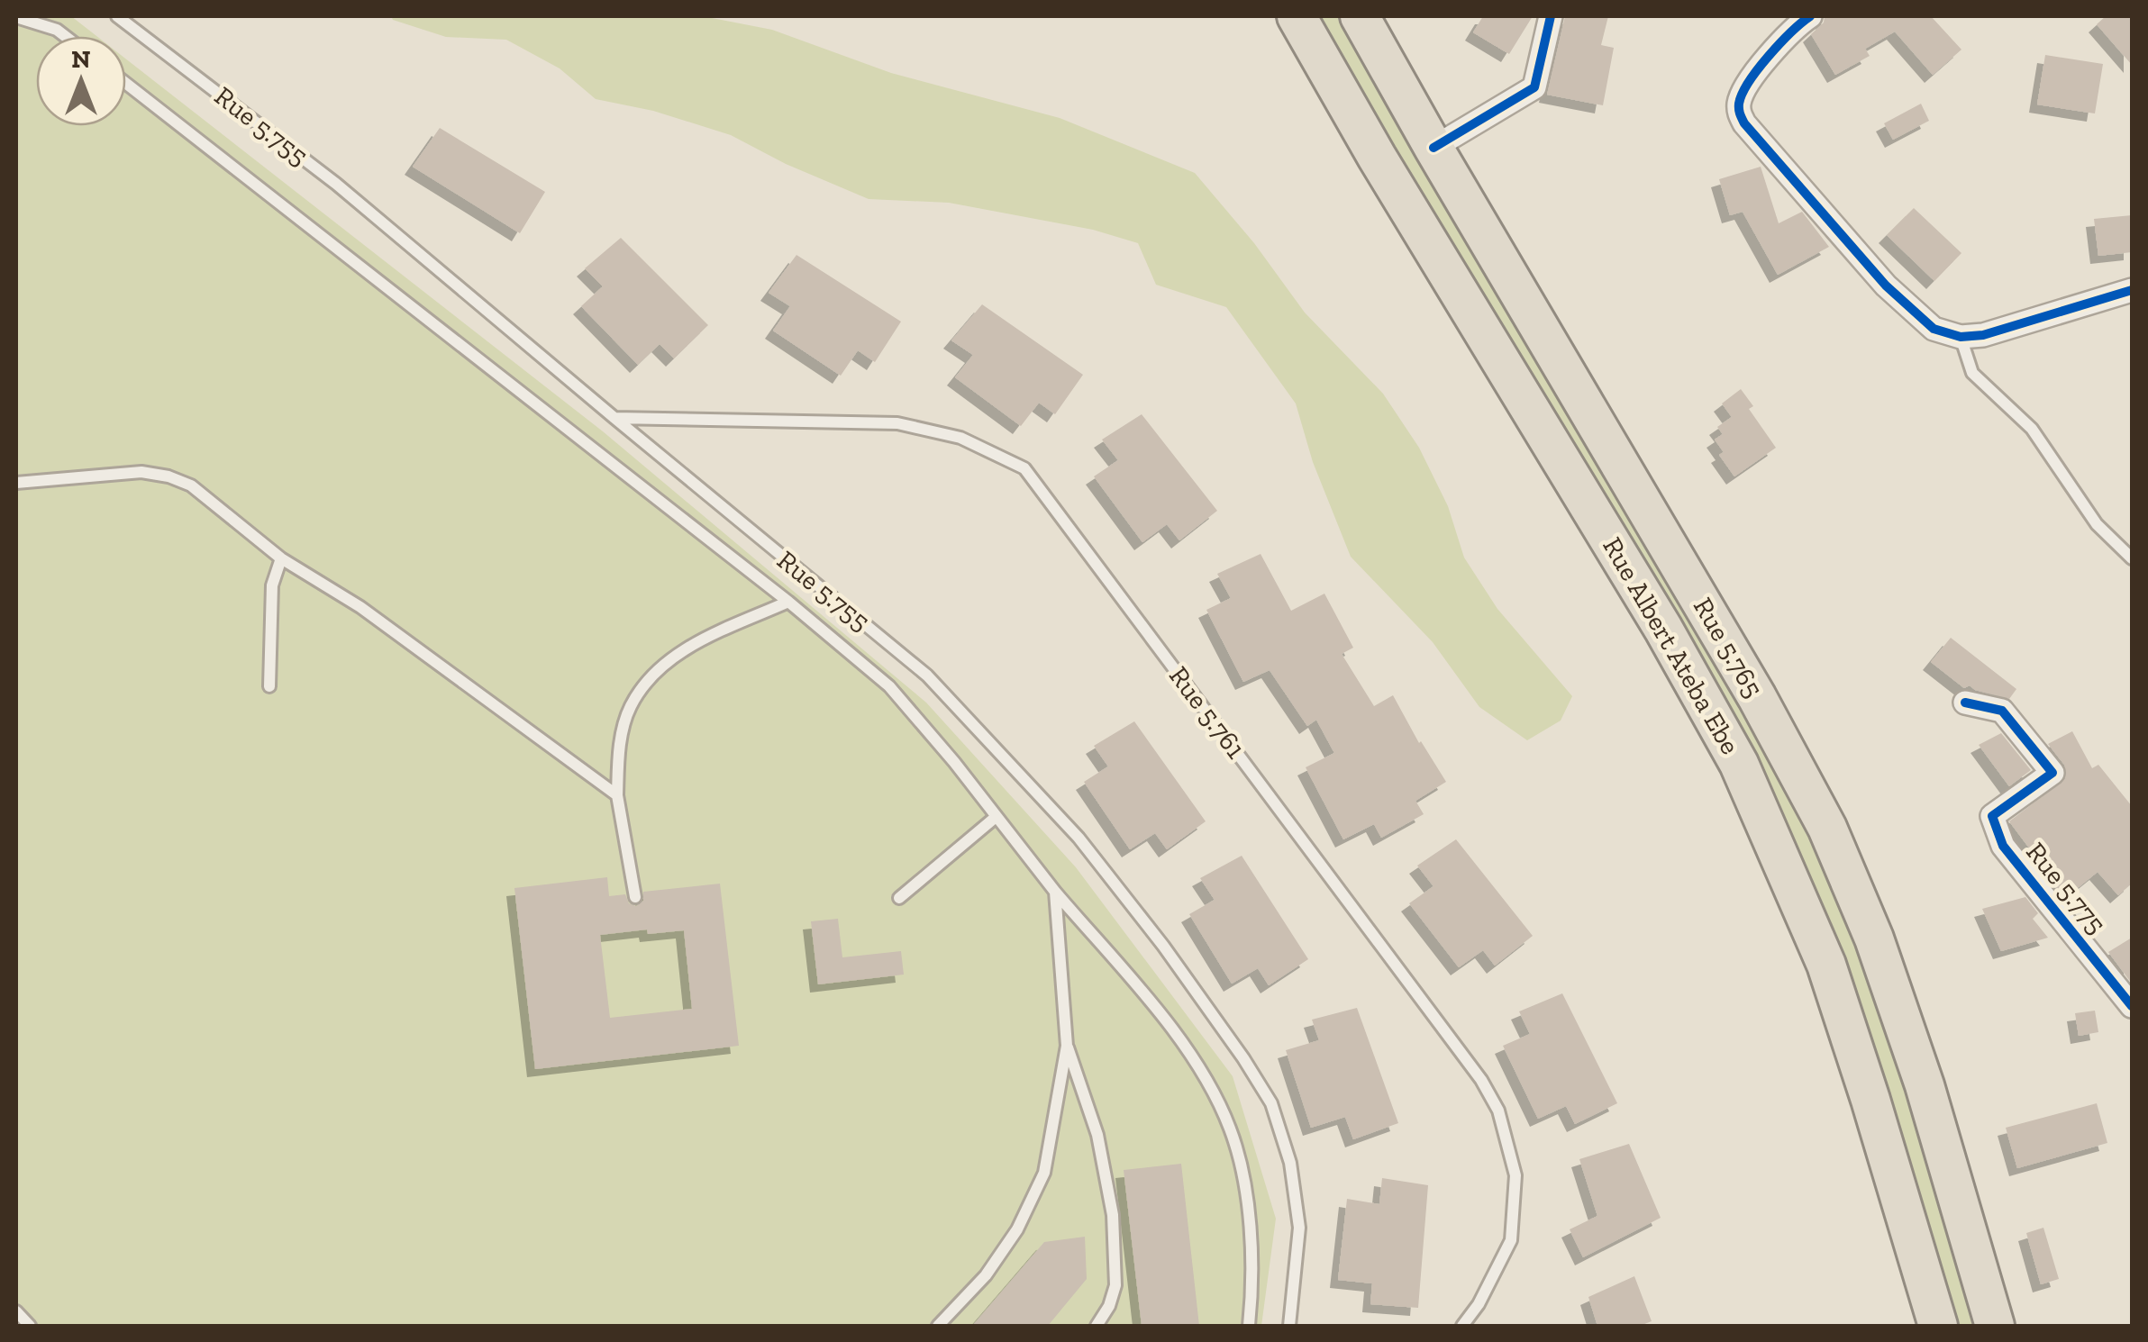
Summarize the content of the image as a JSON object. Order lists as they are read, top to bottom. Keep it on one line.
{"streets":{"highway":["Rue Albert Ateba Ebe","Rue 5.765"],"street":["Rue 5.775"],"lane":["Rue 5.755","Rue 5.761"]},"crossings":[["Rue 5.755","Rue 5.761"]],"north":"top"}
